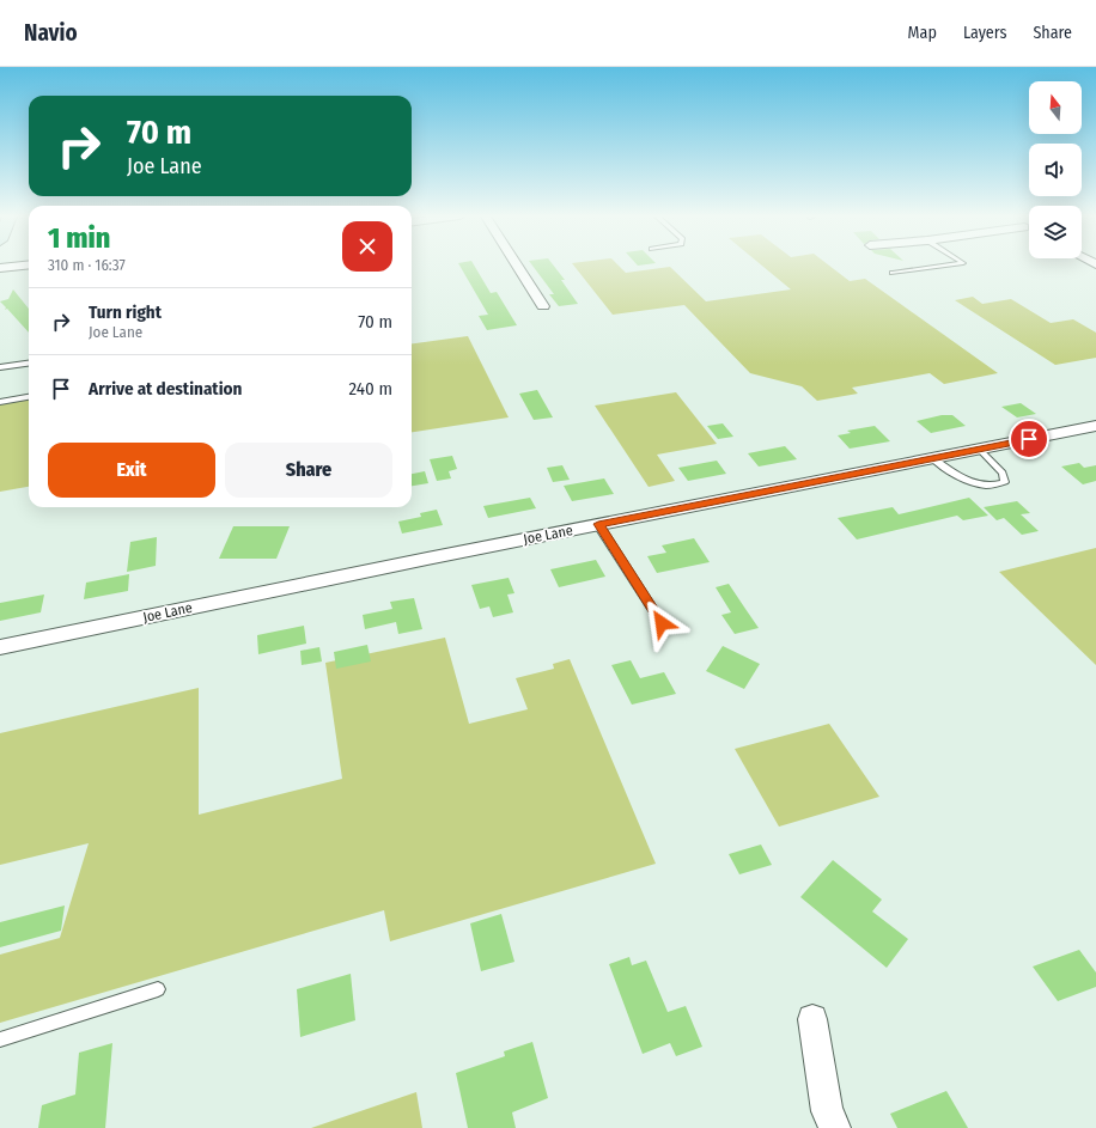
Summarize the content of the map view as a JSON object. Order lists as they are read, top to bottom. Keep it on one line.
{"streets":{"street":["Joe Lane"]},"north":"top","page":{"header":"Navio","nav":["Map","Layers","Share"],"turn":["70 m","Joe Lane"],"heading":["1 min","310 m · 16:37"],"list":[{"name":"Turn right","note":"Joe Lane","value":"70 m"},{"name":"Arrive at destination","value":"240 m"}],"buttons":["Exit","Share"]}}
